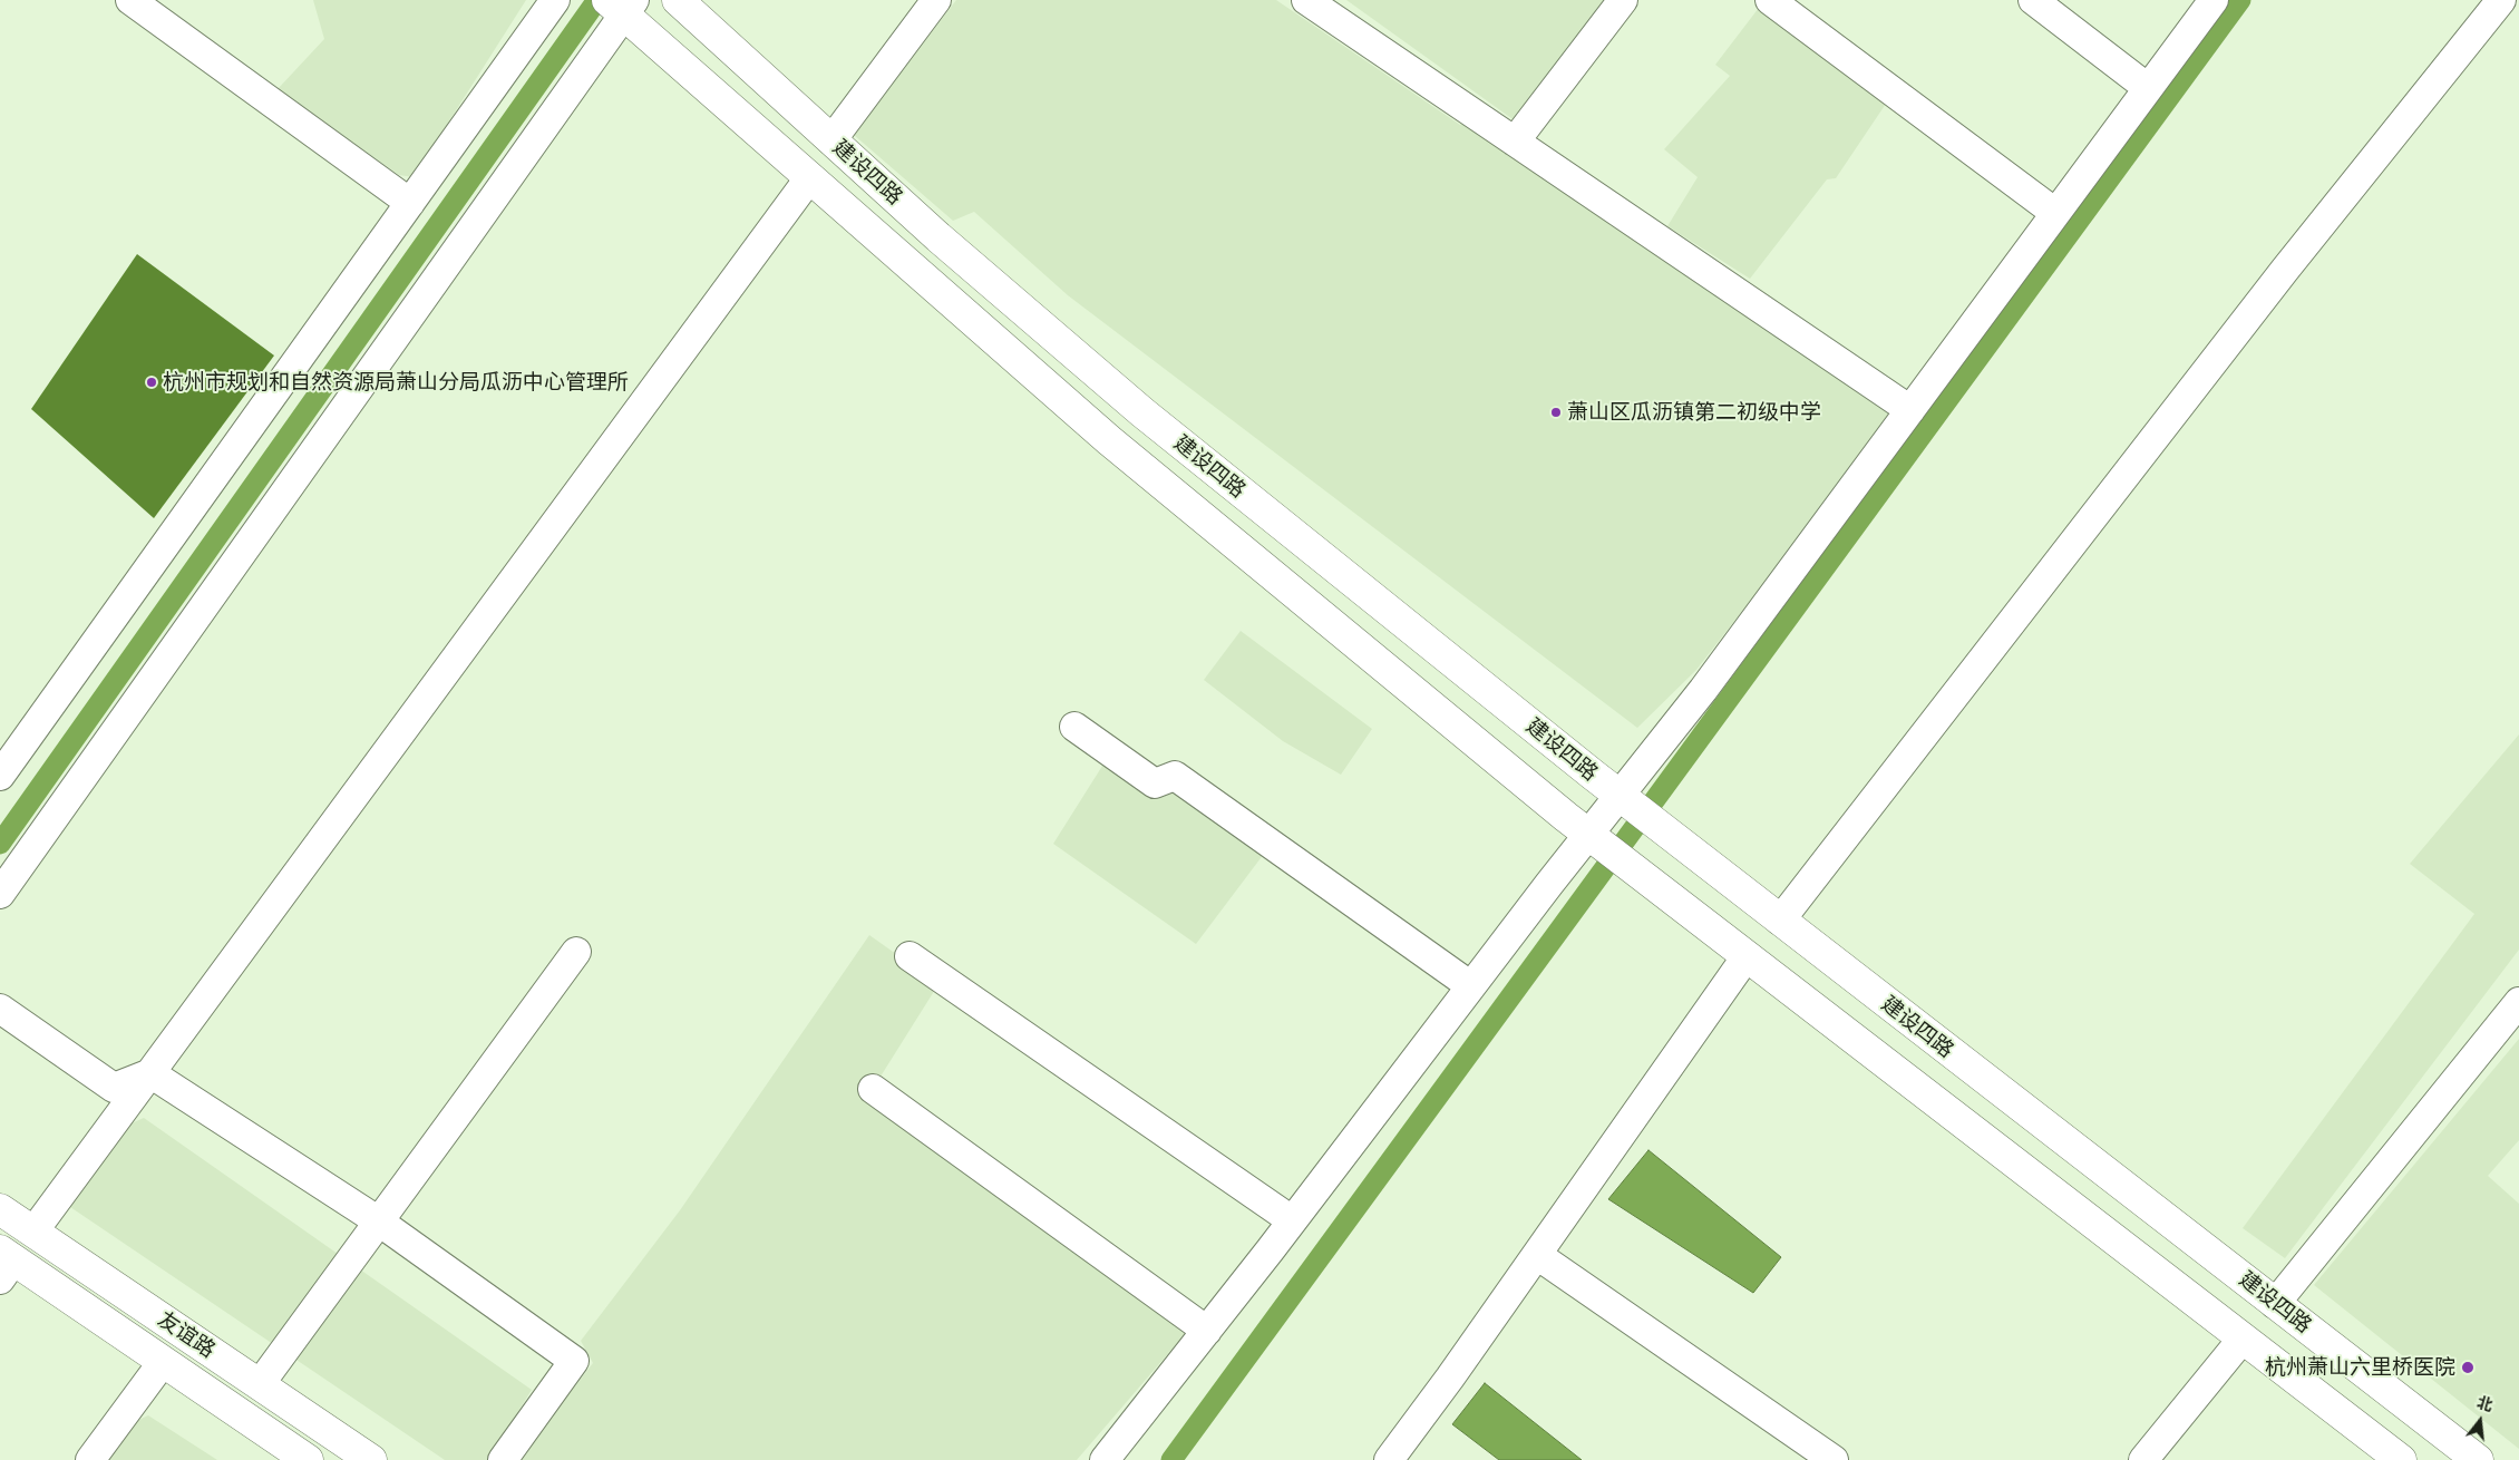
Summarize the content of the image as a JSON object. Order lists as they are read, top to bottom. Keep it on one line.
{"streets":{"main road":["建设四路","友谊路"]},"places":["杭州市规划和自然资源局萧山分局瓜沥中心管理所","萧山区瓜沥镇第二初级中学","杭州萧山六里桥医院"],"north":"top"}
